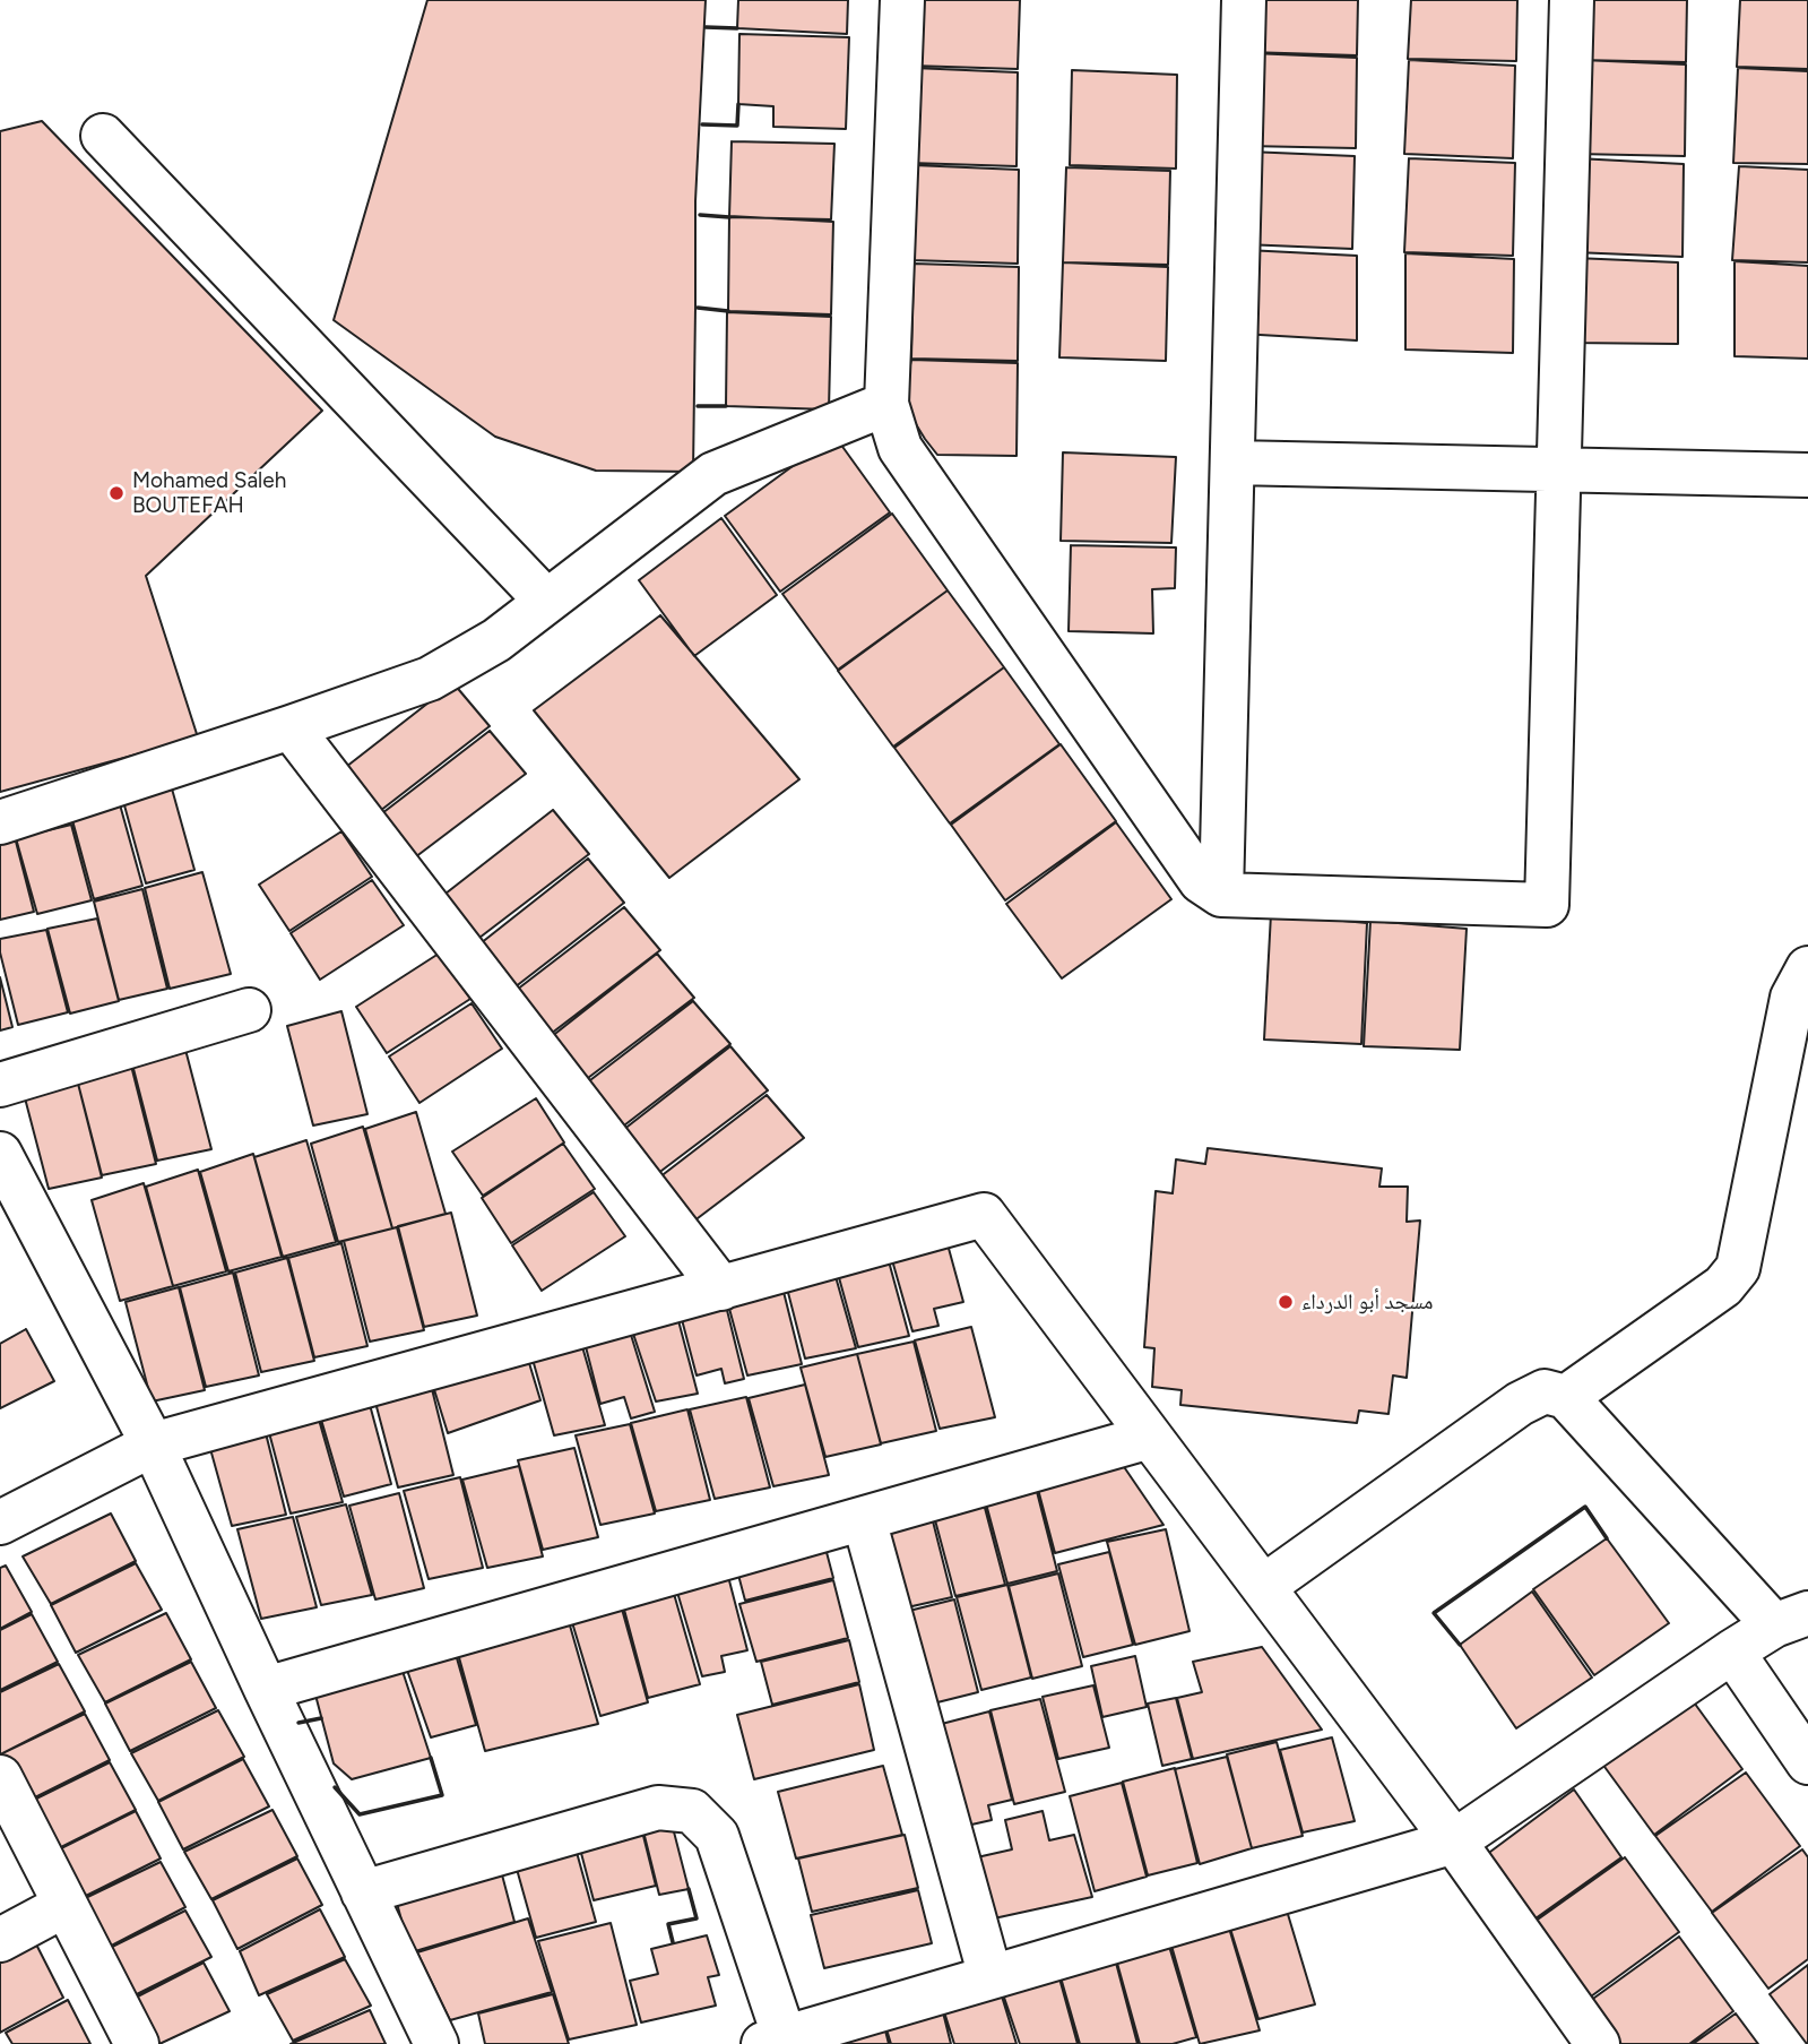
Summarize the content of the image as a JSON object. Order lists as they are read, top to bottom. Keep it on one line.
{"places":["Mohamed Saleh BOUTEFAH","مسجد أبو الدرداء"]}
